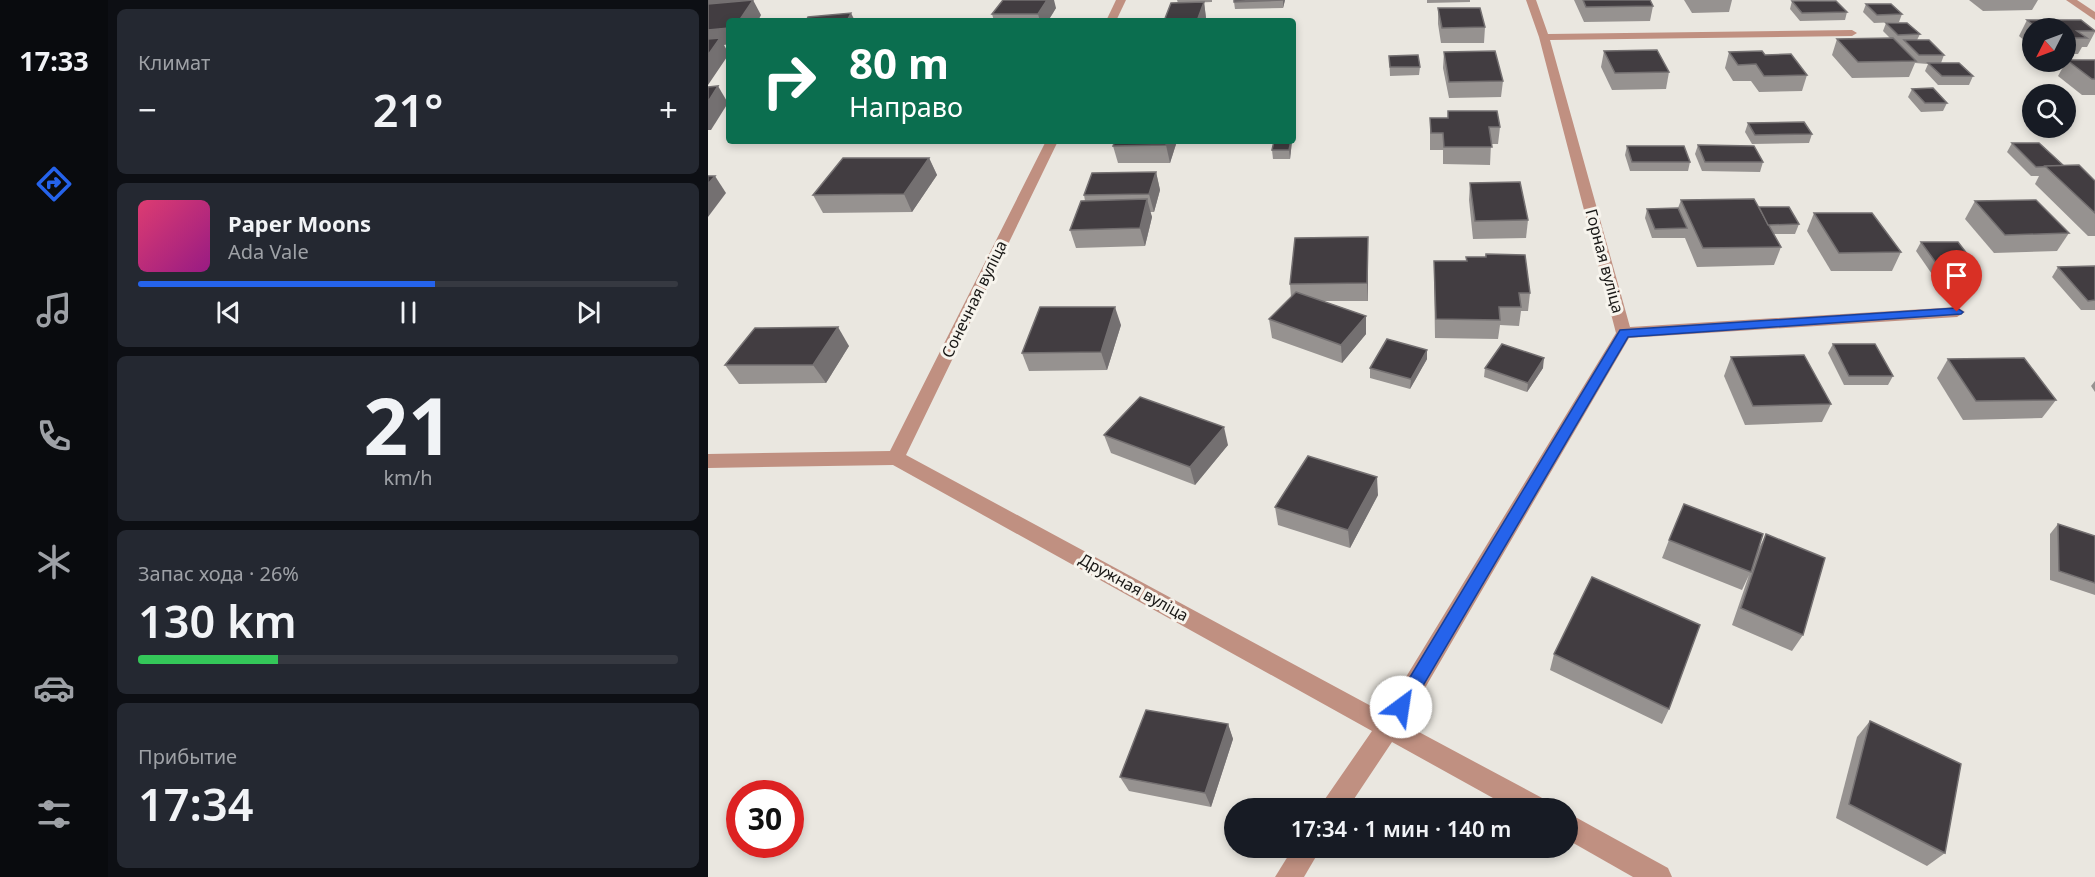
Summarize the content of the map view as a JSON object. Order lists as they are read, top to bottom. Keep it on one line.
{"streets":{"street":["Горная вуліца","Сонечная вуліца","Дружная вуліца"]},"crossings":[["Горная вуліца","Дружная вуліца"],["Сонечная вуліца","Дружная вуліца"]],"north":"bottom left","page":{"tabs":"17:33","tile":["Климат",["21","km/h"],["Запас хода · 26%","130 km"],["Прибытие","17:34"]],"turn":["80 m","Направо"],"heat":["−","21°","+"],"song":["Paper Moons","Ada Vale"],"limit":"30","trip":"17:34 · 1 мин · 140 m"}}
